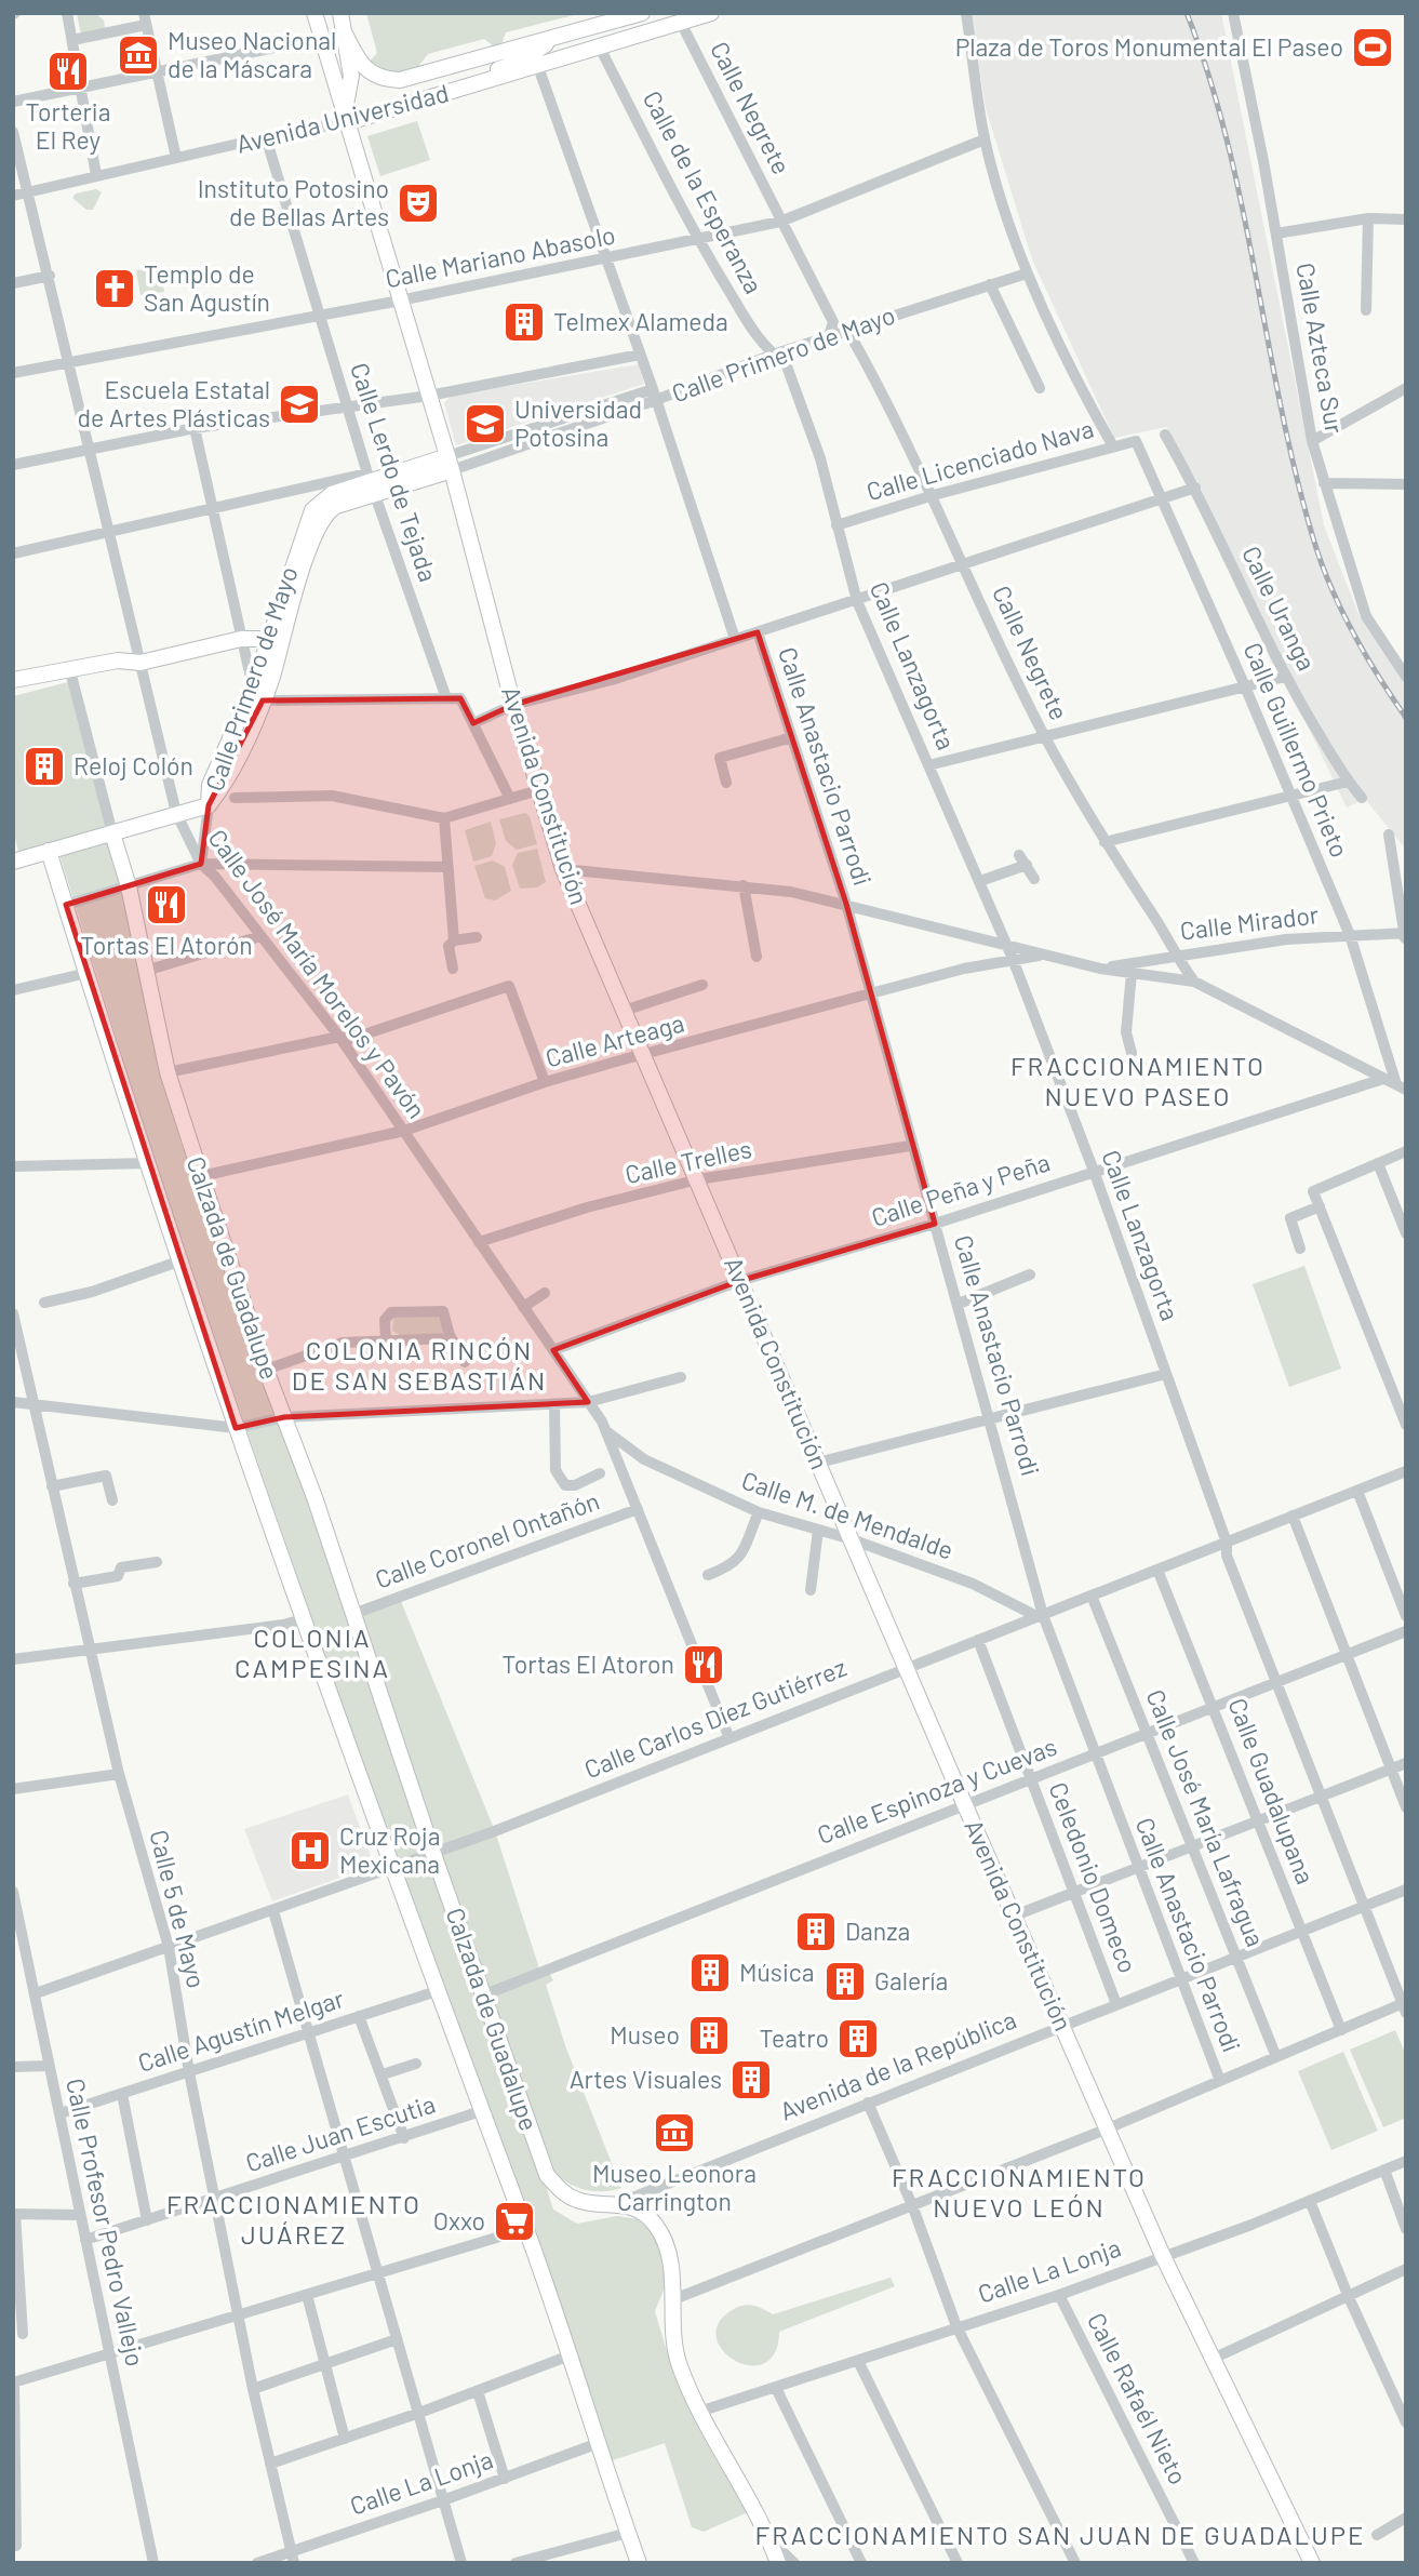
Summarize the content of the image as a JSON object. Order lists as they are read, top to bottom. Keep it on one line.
{"streets":{"main road":["Avenida Universidad","Calle Primero de Mayo","Avenida Constitución","Calzada de Guadalupe"],"street":["Calle Negrete","Calle de la Esperanza","Calle Mariano Abasolo","Calle Azteca Sur","Calle Licenciado Nava","Calle Lerdo de Tejada","Calle Uranga","Calle Lanzagorta","Calle Guillermo Prieto","Calle Anastacio Parrodi","Calle Mirador","Calle José María Morelos y Pavón","Calle Arteaga","Calle Trelles","Calle Peña y Peña","Calle M. de Mendalde","Calle Coronel Ontañón","Calle Carlos Díez Gutiérrez","Calle Espinoza y Cuevas","Calle Guadalupana","Calle José María Lafragua","Celedonio Domeco","Calle 5 de Mayo","Calle Agustín Melgar","Avenida de la República","Calle Juan Escutia","Calle Profesor Pedro Vallejo","Calle La Lonja","Calle Rafaél Nieto"]},"crossings":[["Calle Negrete","Avenida Universidad"],["Calle Negrete","Calle Mariano Abasolo"],["Calle Negrete","Calle Primero de Mayo"],["Calle Negrete","Calle Licenciado Nava"],["Calle Negrete","Calle Mirador"],["Avenida Universidad","Calle de la Esperanza"],["Avenida Universidad","Calle Lerdo de Tejada"],["Avenida Universidad","Avenida Constitución"],["Avenida Universidad","Calle José María Morelos y Pavón"],["Calle de la Esperanza","Calle Mariano Abasolo"],["Calle de la Esperanza","Calle Primero de Mayo"],["Calle de la Esperanza","Calle Lanzagorta"],["Calle Mariano Abasolo","Calle Lerdo de Tejada"],["Calle Mariano Abasolo","Avenida Constitución"],["Calle Mariano Abasolo","Calle José María Morelos y Pavón"],["Calle Primero de Mayo","Calle Lerdo de Tejada"],["Calle Primero de Mayo","Calle Lanzagorta"],["Calle Primero de Mayo","Avenida Constitución"],["Calle Primero de Mayo","Calle José María Morelos y Pavón"],["Calle Licenciado Nava","Calle Lanzagorta"],["Calle Licenciado Nava","Calle Guillermo Prieto"],["Calle Lanzagorta","Calle Arteaga"],["Calle Lanzagorta","Calle Peña y Peña"],["Calle Lanzagorta","Calle Carlos Díez Gutiérrez"],["Calle Lanzagorta","Calle Espinoza y Cuevas"],["Calle Lanzagorta","Avenida de la República"],["Calle Guillermo Prieto","Calle Mirador"],["Calle Anastacio Parrodi","Calle Arteaga"],["Calle Anastacio Parrodi","Calle Trelles"],["Calle Anastacio Parrodi","Calle Peña y Peña"],["Calle Anastacio Parrodi","Calle M. de Mendalde"],["Calle Anastacio Parrodi","Calle Carlos Díez Gutiérrez"],["Calle Anastacio Parrodi","Calle Espinoza y Cuevas"],["Calle Anastacio Parrodi","Avenida de la República"],["Avenida Constitución","Calle Arteaga"],["Avenida Constitución","Calle Trelles"],["Avenida Constitución","Calle Peña y Peña"],["Avenida Constitución","Calle M. de Mendalde"],["Avenida Constitución","Calle Carlos Díez Gutiérrez"],["Avenida Constitución","Calle Espinoza y Cuevas"],["Avenida Constitución","Avenida de la República"],["Avenida Constitución","Calle La Lonja"],["Calle José María Morelos y Pavón","Calle Arteaga"],["Calle José María Morelos y Pavón","Calle Trelles"],["Calle José María Morelos y Pavón","Calle Peña y Peña"],["Calle José María Morelos y Pavón","Calle M. de Mendalde"],["Calle José María Morelos y Pavón","Calle Coronel Ontañón"],["Calle José María Morelos y Pavón","Calle Carlos Díez Gutiérrez"],["Calle Arteaga","Calzada de Guadalupe"],["Calzada de Guadalupe","Calle Coronel Ontañón"],["Calzada de Guadalupe","Calle Carlos Díez Gutiérrez"],["Calzada de Guadalupe","Calle Espinoza y Cuevas"],["Calzada de Guadalupe","Calle Agustín Melgar"],["Calzada de Guadalupe","Avenida de la República"],["Calzada de Guadalupe","Calle Juan Escutia"],["Calzada de Guadalupe","Calle La Lonja"],["Calle M. de Mendalde","Calle Carlos Díez Gutiérrez"],["Calle Carlos Díez Gutiérrez","Calle Guadalupana"],["Calle Carlos Díez Gutiérrez","Calle José María Lafragua"],["Calle Carlos Díez Gutiérrez","Celedonio Domeco"],["Calle Carlos Díez Gutiérrez","Calle 5 de Mayo"],["Calle Carlos Díez Gutiérrez","Calle Profesor Pedro Vallejo"],["Calle Espinoza y Cuevas","Calle Guadalupana"],["Calle Espinoza y Cuevas","Calle José María Lafragua"],["Calle Espinoza y Cuevas","Celedonio Domeco"],["Calle Guadalupana","Avenida de la República"],["Calle José María Lafragua","Avenida de la República"],["Celedonio Domeco","Avenida de la República"],["Calle 5 de Mayo","Calle Agustín Melgar"],["Calle 5 de Mayo","Calle Juan Escutia"],["Calle 5 de Mayo","Calle La Lonja"],["Calle Agustín Melgar","Calle Profesor Pedro Vallejo"],["Calle Juan Escutia","Calle Profesor Pedro Vallejo"],["Calle La Lonja","Calle Rafaél Nieto"]],"districts":["FRACCIONAMIENTO NUEVO PASEO","COLONIA RINCÓN DE SAN SEBASTIÁN","COLONIA CAMPESINA","FRACCIONAMIENTO NUEVO LEÓN","FRACCIONAMIENTO JUÁREZ","FRACCIONAMIENTO SAN JUAN DE GUADALUPE"],"places":{"sports":["Plaza de Toros Monumental El Paseo"],"museum":["Museo Nacional de la Máscara","Museo Leonora Carrington"],"restaurant":["Torteria El Rey","Tortas El Atorón","Tortas El Atoron"],"theatre":["Instituto Potosino de Bellas Artes"],"church":["Templo de San Agustín"],"building":["Telmex Alameda","Reloj Colón","Danza","Música","Galería","Museo","Teatro","Artes Visuales"],"school or university":["Escuela Estatal de Artes Plásticas","Universidad Potosina"],"hospital":["Cruz Roja Mexicana"],"supermarket":["Oxxo"]}}
